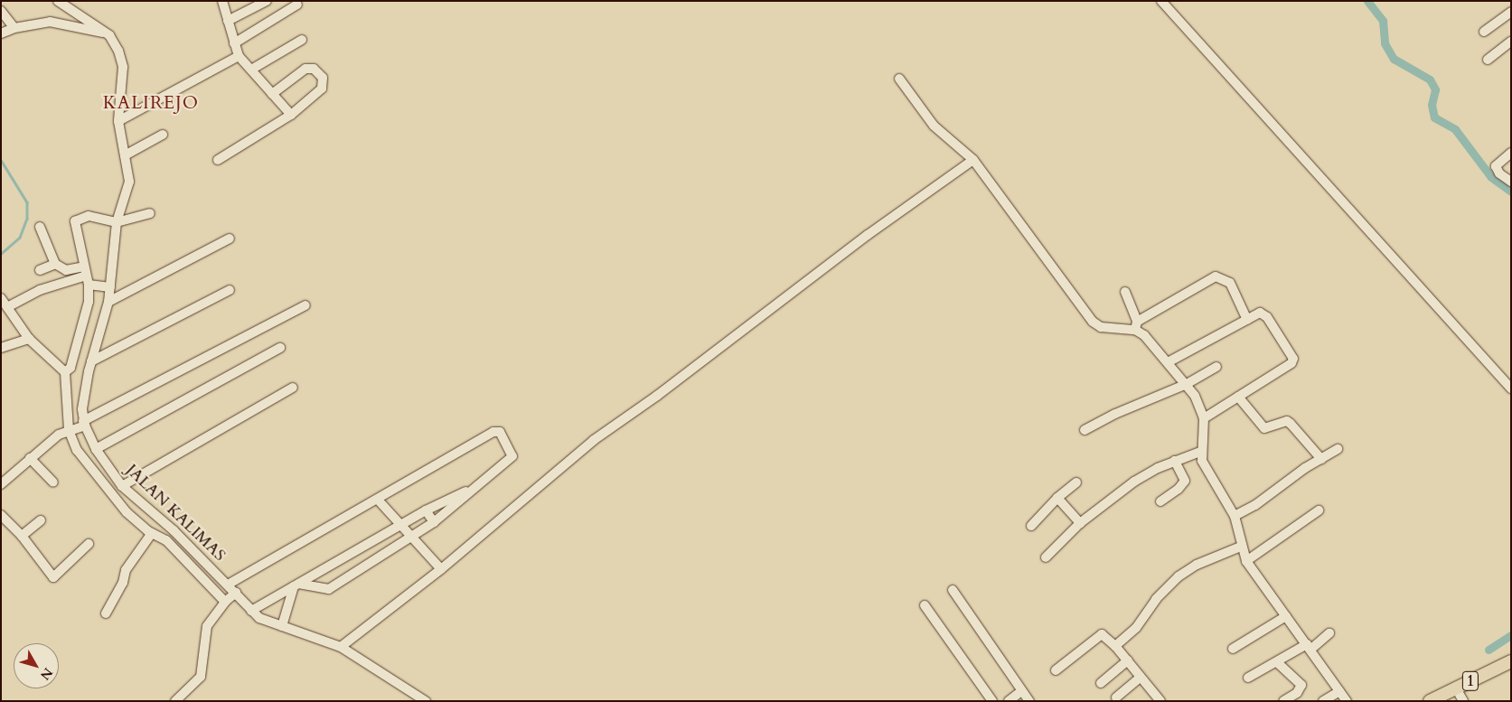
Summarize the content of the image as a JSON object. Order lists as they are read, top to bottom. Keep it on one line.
{"streets":{"highway":["1"],"street":["JALAN KALIMAS"]},"districts":["KALIREJO"],"north":"bottom right"}
